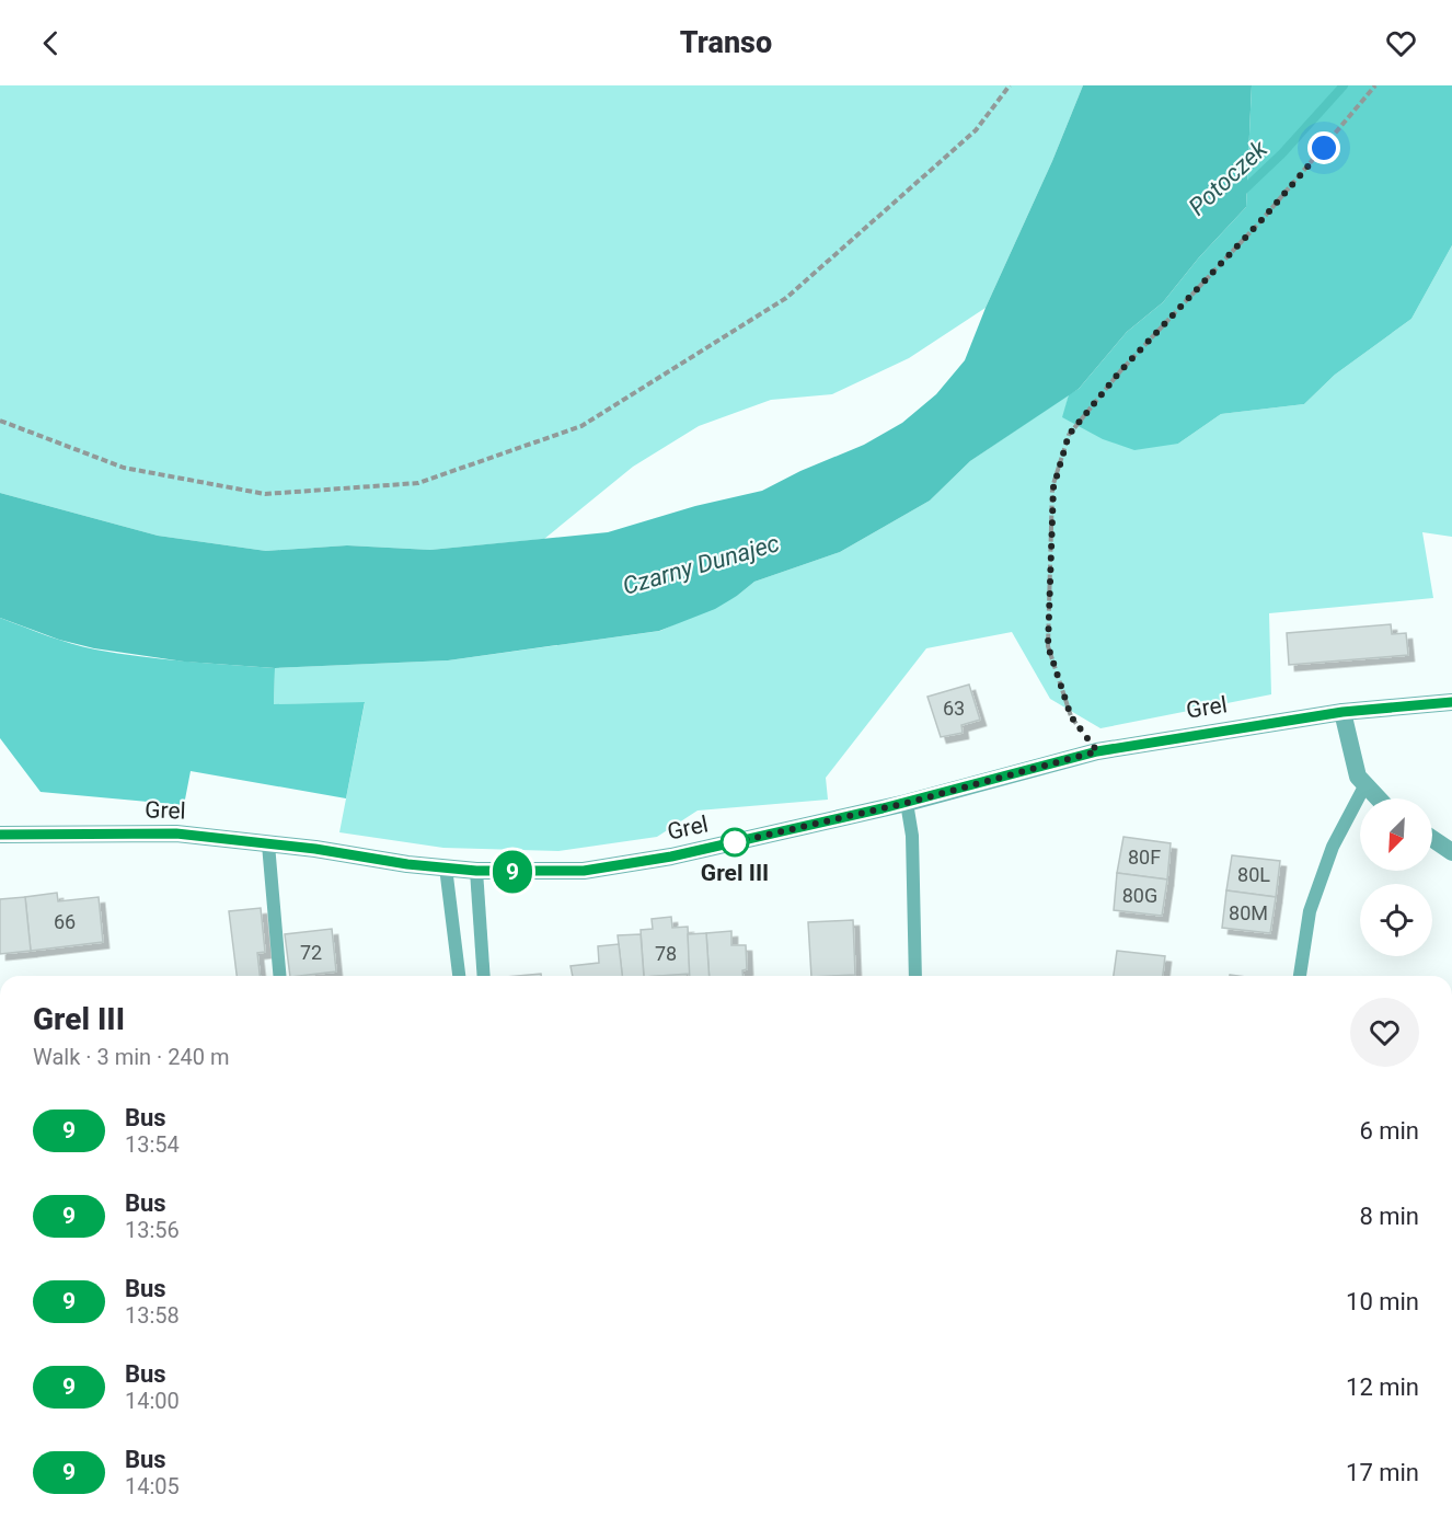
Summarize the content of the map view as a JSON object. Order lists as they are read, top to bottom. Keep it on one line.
{"streets":{"street":["Grel"]},"water":["Potoczek","Czarny Dunajec"],"places":["Grel III"],"lines":["bus line 9"],"house_numbers":["63","80F","80L","80G","80M","66","72","78"],"north":"bottom left","page":{"header":"Transo","on_map":"9","heading":["Grel III","Walk · 3 min · 240 m"],"list":[{"mark":"9","name":"Bus","note":"13:54","value":"6 min"},{"mark":"9","name":"Bus","note":"13:56","value":"8 min"},{"mark":"9","name":"Bus","note":"13:58","value":"10 min"},{"mark":"9","name":"Bus","note":"14:00","value":"12 min"},{"mark":"9","name":"Bus","note":"14:05","value":"17 min"}]}}
